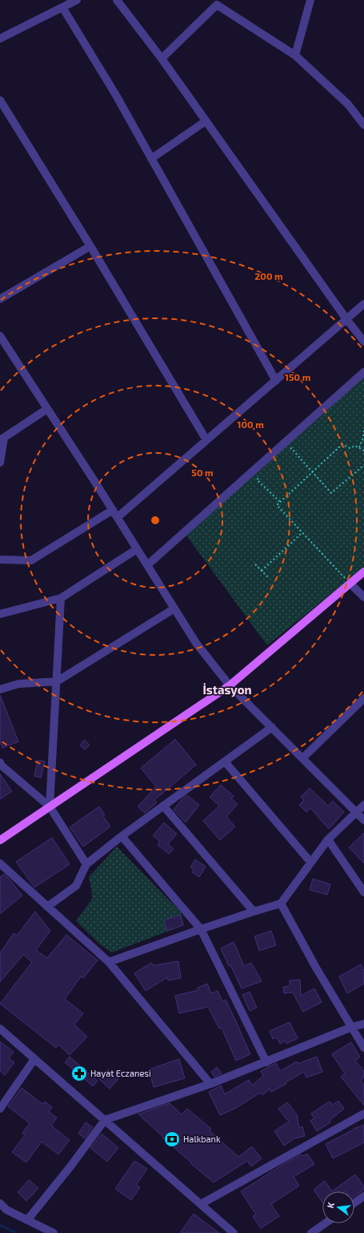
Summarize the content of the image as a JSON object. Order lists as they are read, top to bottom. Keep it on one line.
{"districts":["İstasyon"],"places":{"pharmacy":["Hayat Eczanesi"],"bank":["Halkbank"]},"north":"left","rings":["200 m","150 m","100 m","50 m"]}
